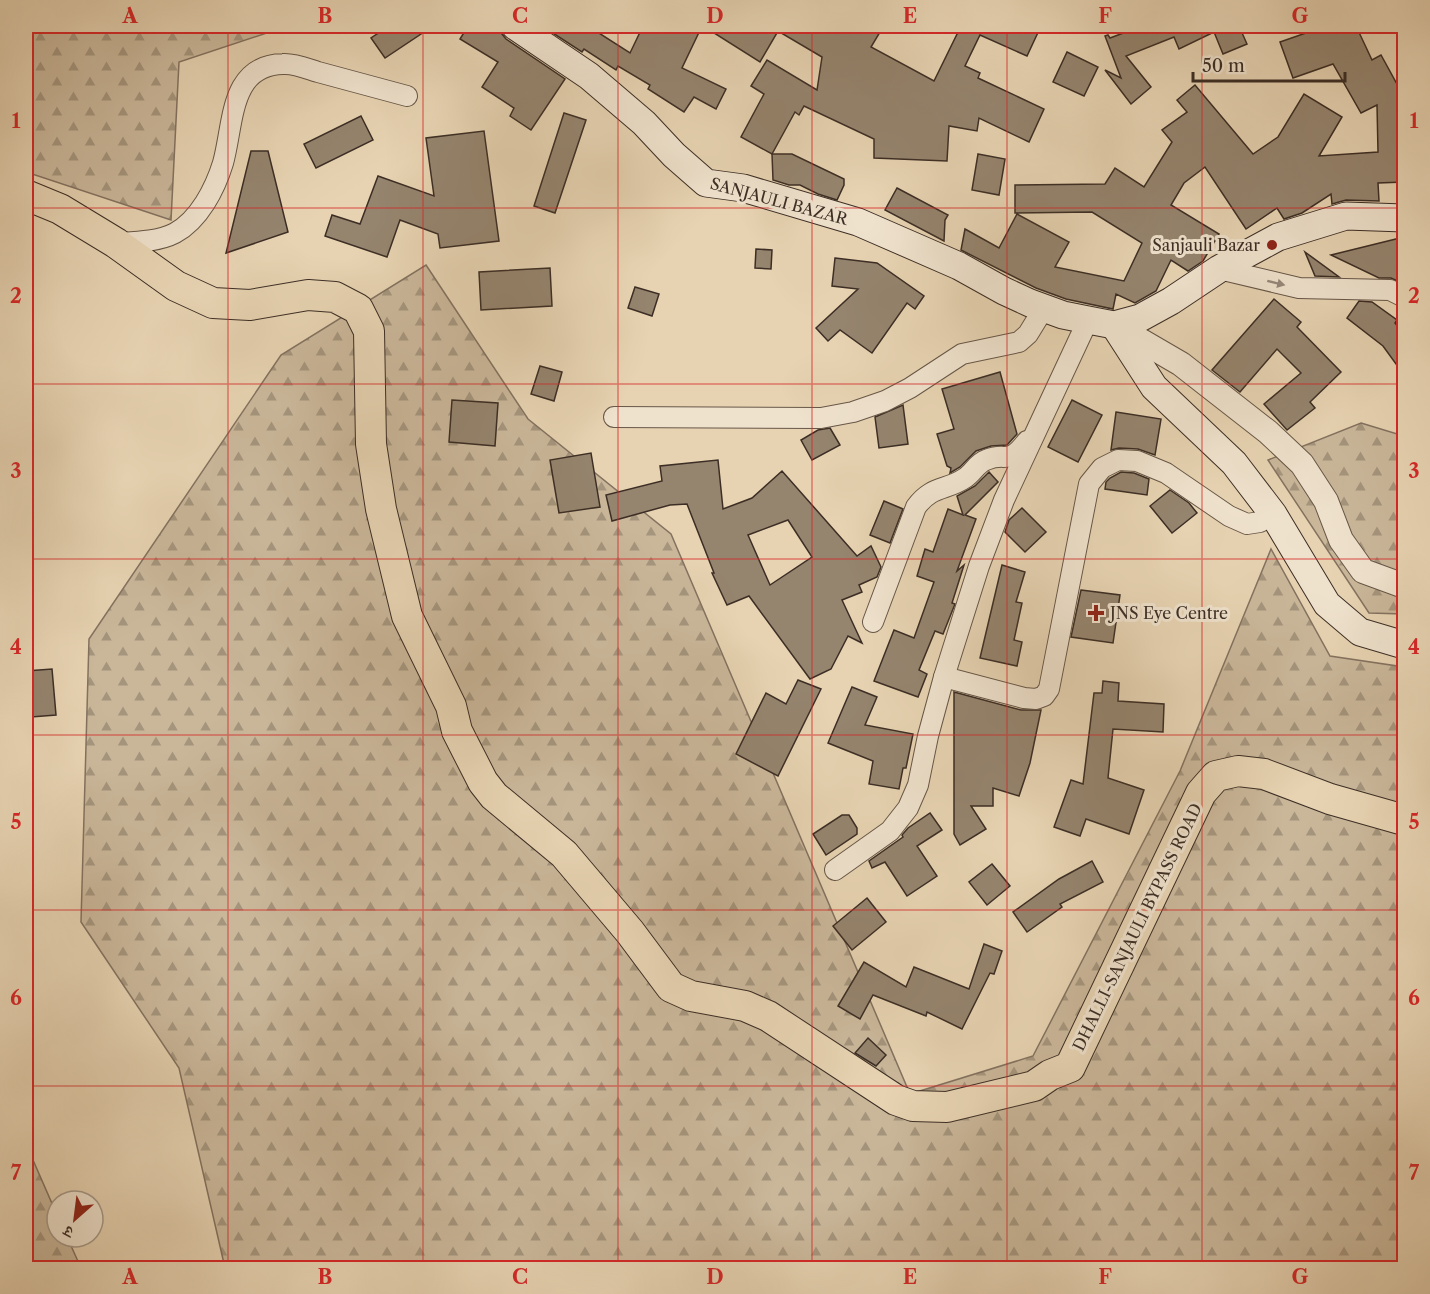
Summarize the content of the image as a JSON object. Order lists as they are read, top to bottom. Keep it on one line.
{"streets":{"main road":["SANJAULI BAZAR","DHALLI-SANJAULI BYPASS ROAD"]},"places":{"other":["Sanjauli Bazar"],"health":["JNS Eye Centre"]},"scale_bar":"50 m","north":"bottom left","grid":{"columns":["A","B","C","D","E","F","G"],"rows":["1","2","3","4","5","6","7"]}}
